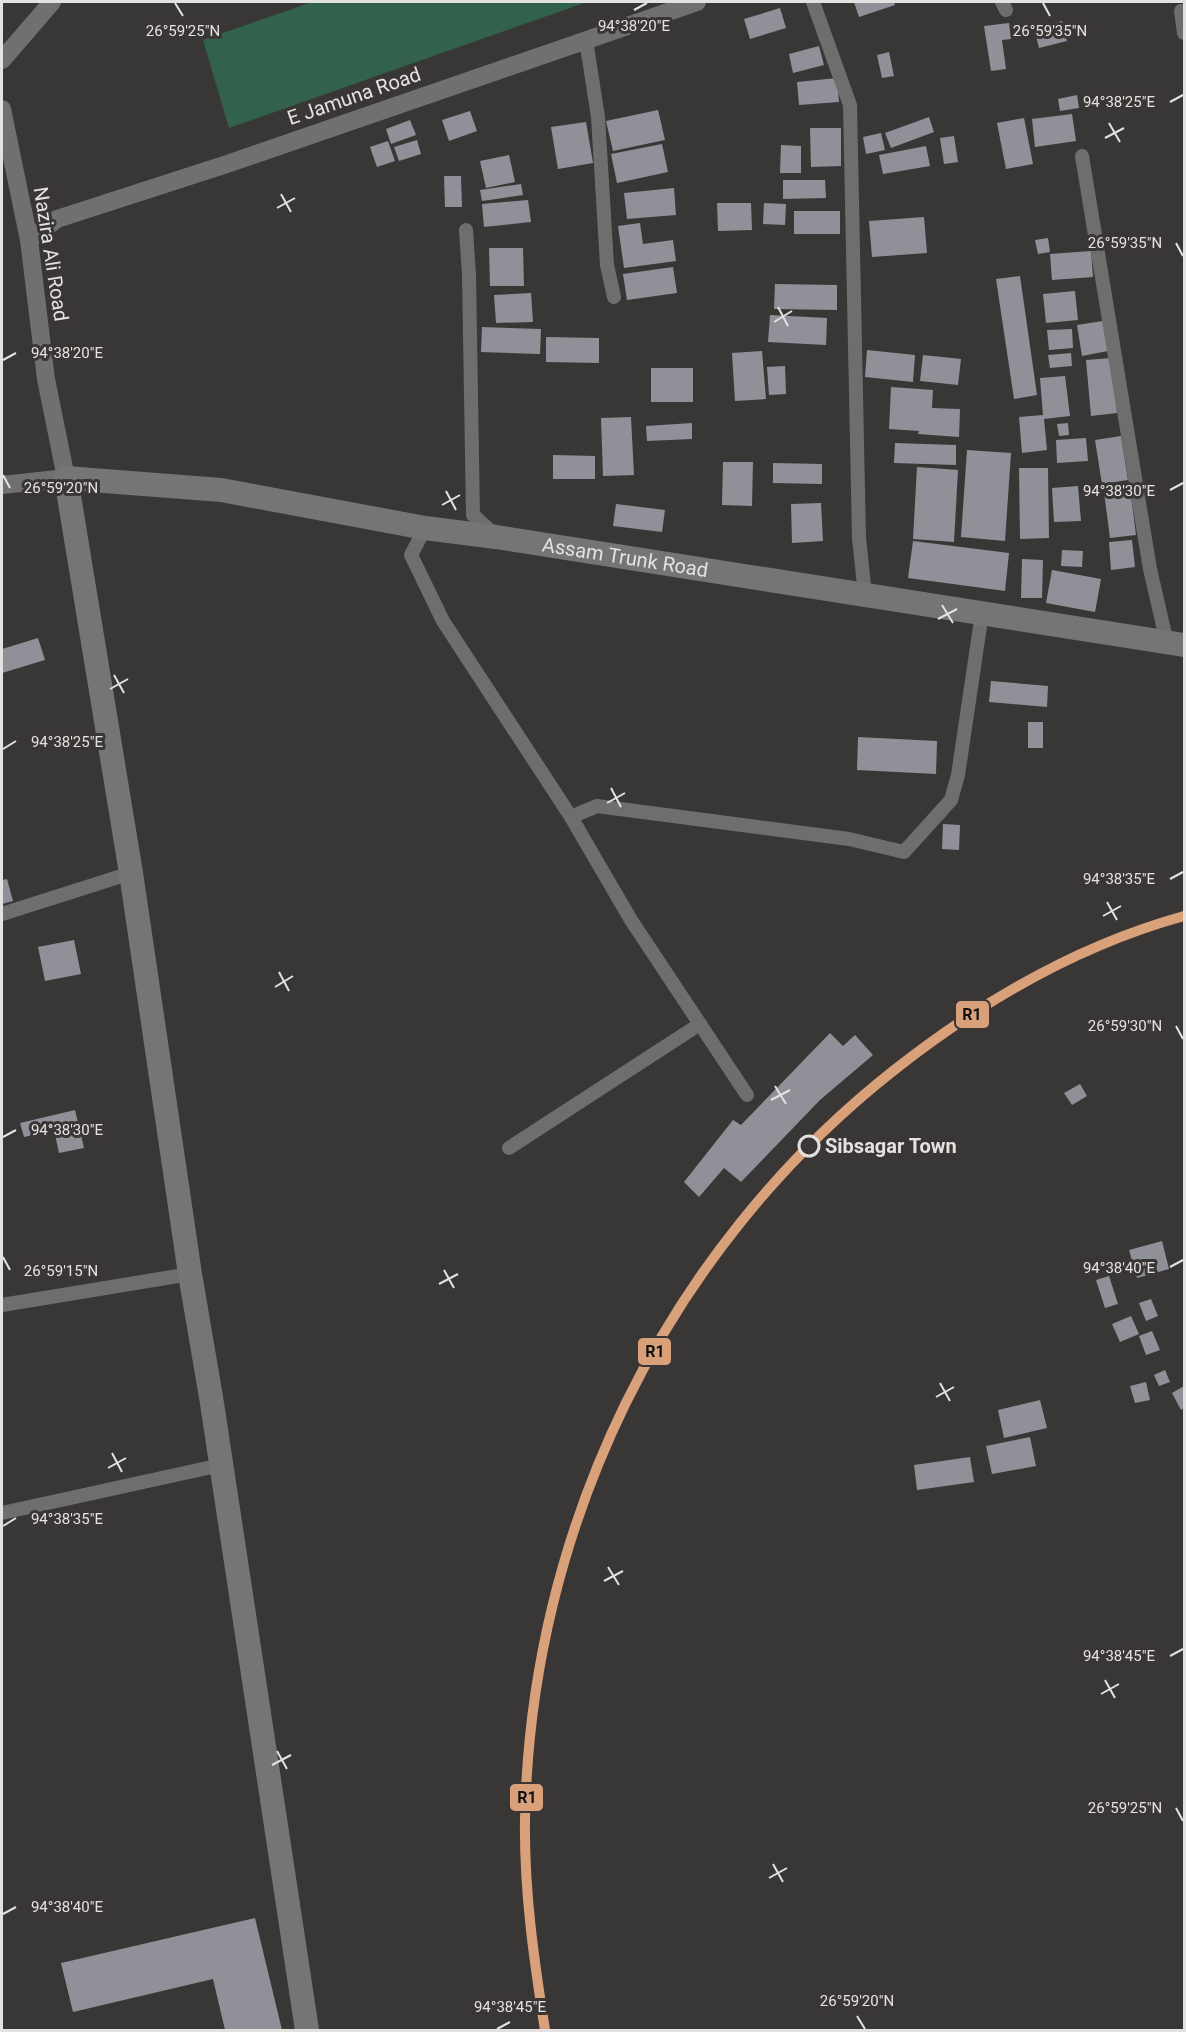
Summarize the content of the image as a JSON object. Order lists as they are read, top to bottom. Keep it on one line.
{"streets":{"highway":["Assam Trunk Road"],"street":["E Jamuna Road","Nazira Ali Road"]},"crossings":[["E Jamuna Road","Nazira Ali Road"],["Nazira Ali Road","Assam Trunk Road"]],"places":["Sibsagar Town"],"lines":["transit line R1"],"coordinates":["94°38'20\"E","26°59'25\"N","26°59'35\"N","94°38'25\"E","26°59'20\"N","94°38'30\"E","94°38'35\"E","26°59'30\"N","94°38'40\"E","26°59'15\"N","94°38'45\"E"]}
